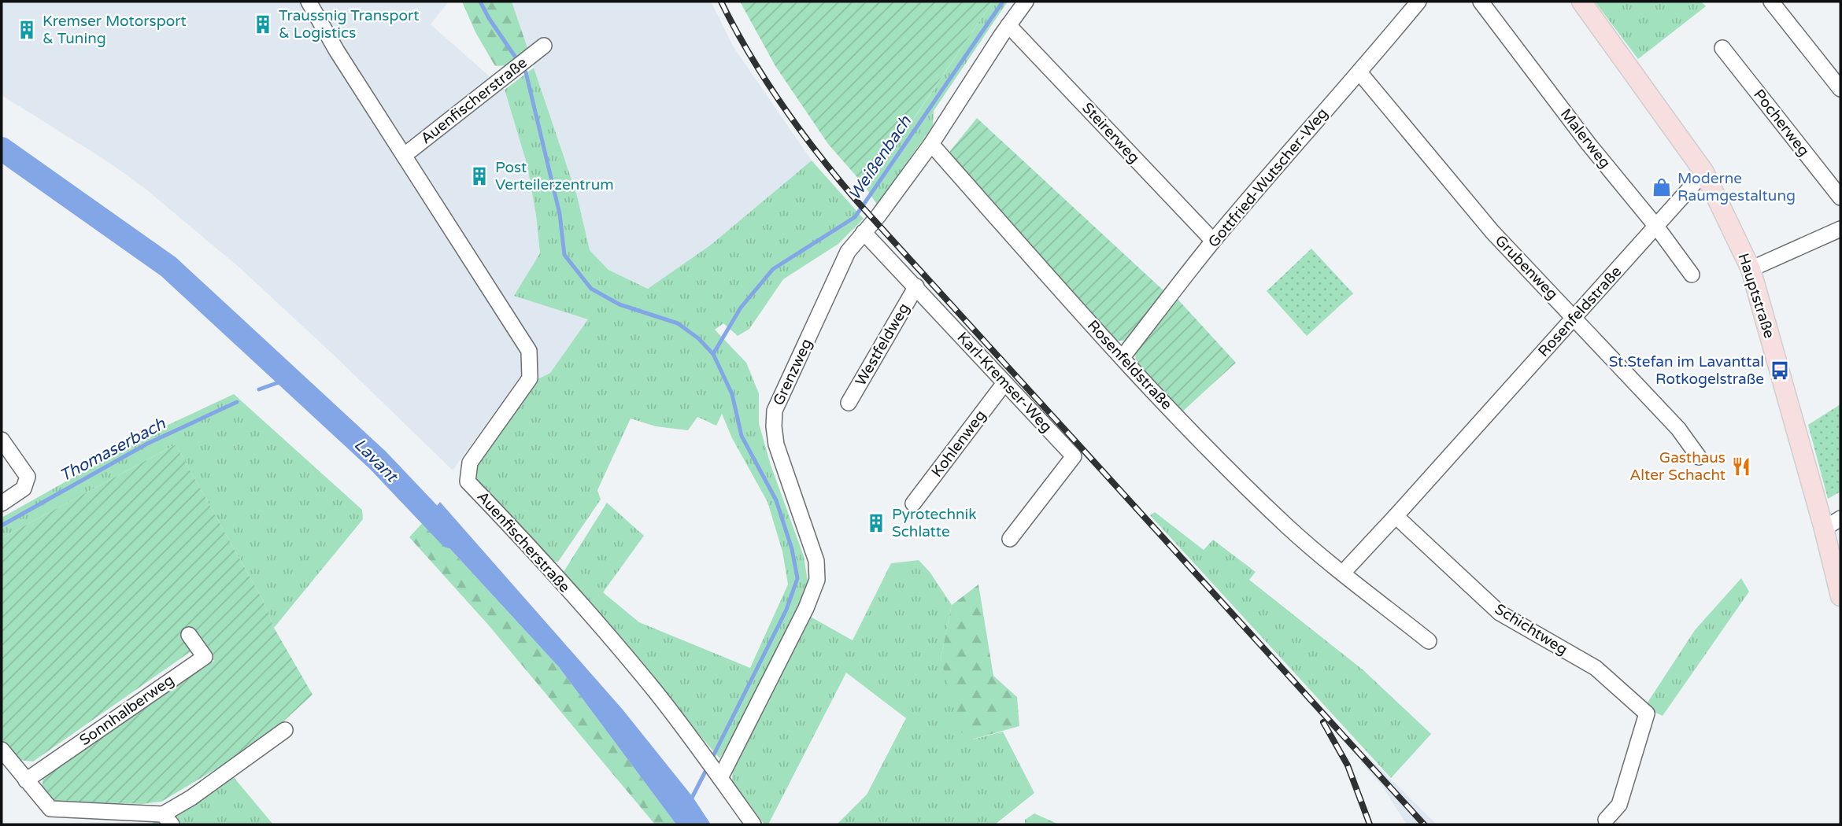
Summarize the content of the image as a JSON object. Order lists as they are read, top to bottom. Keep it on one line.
{"streets":{"main road":["Hauptstraße"],"street":["Auenfischerstraße","Pocherweg","Steirerweg","Malerweg","Gottfried-Wutscher-Weg","Grubenweg","Rosenfeldstraße","Westfeldweg","Grenzweg","Karl-Kremser-Weg","Kohlenweg","Schichtweg","Sonnhalberweg"]},"crossings":[["Auenfischerstraße","Grenzweg"],["Steirerweg","Gottfried-Wutscher-Weg"],["Steirerweg","Grenzweg"],["Malerweg","Rosenfeldstraße"],["Gottfried-Wutscher-Weg","Grubenweg"],["Gottfried-Wutscher-Weg","Rosenfeldstraße"],["Grubenweg","Rosenfeldstraße"],["Hauptstraße","Rosenfeldstraße"],["Rosenfeldstraße","Grenzweg"],["Rosenfeldstraße","Schichtweg"],["Westfeldweg","Karl-Kremser-Weg"],["Grenzweg","Karl-Kremser-Weg"],["Karl-Kremser-Weg","Kohlenweg"]],"water":["Weißenbach","Thomaserbach","Lavant"],"places":{"building":["Traussnig Transport & Logistics","Kremser Motorsport & Tuning","Post Verteilerzentrum","Pyrotechnik Schlatte"],"shop":["Moderne Raumgestaltung"],"bus stop":["St.Stefan im Lavanttal Rotkogelstraße"],"restaurant":["Gasthaus Alter Schacht"]}}
